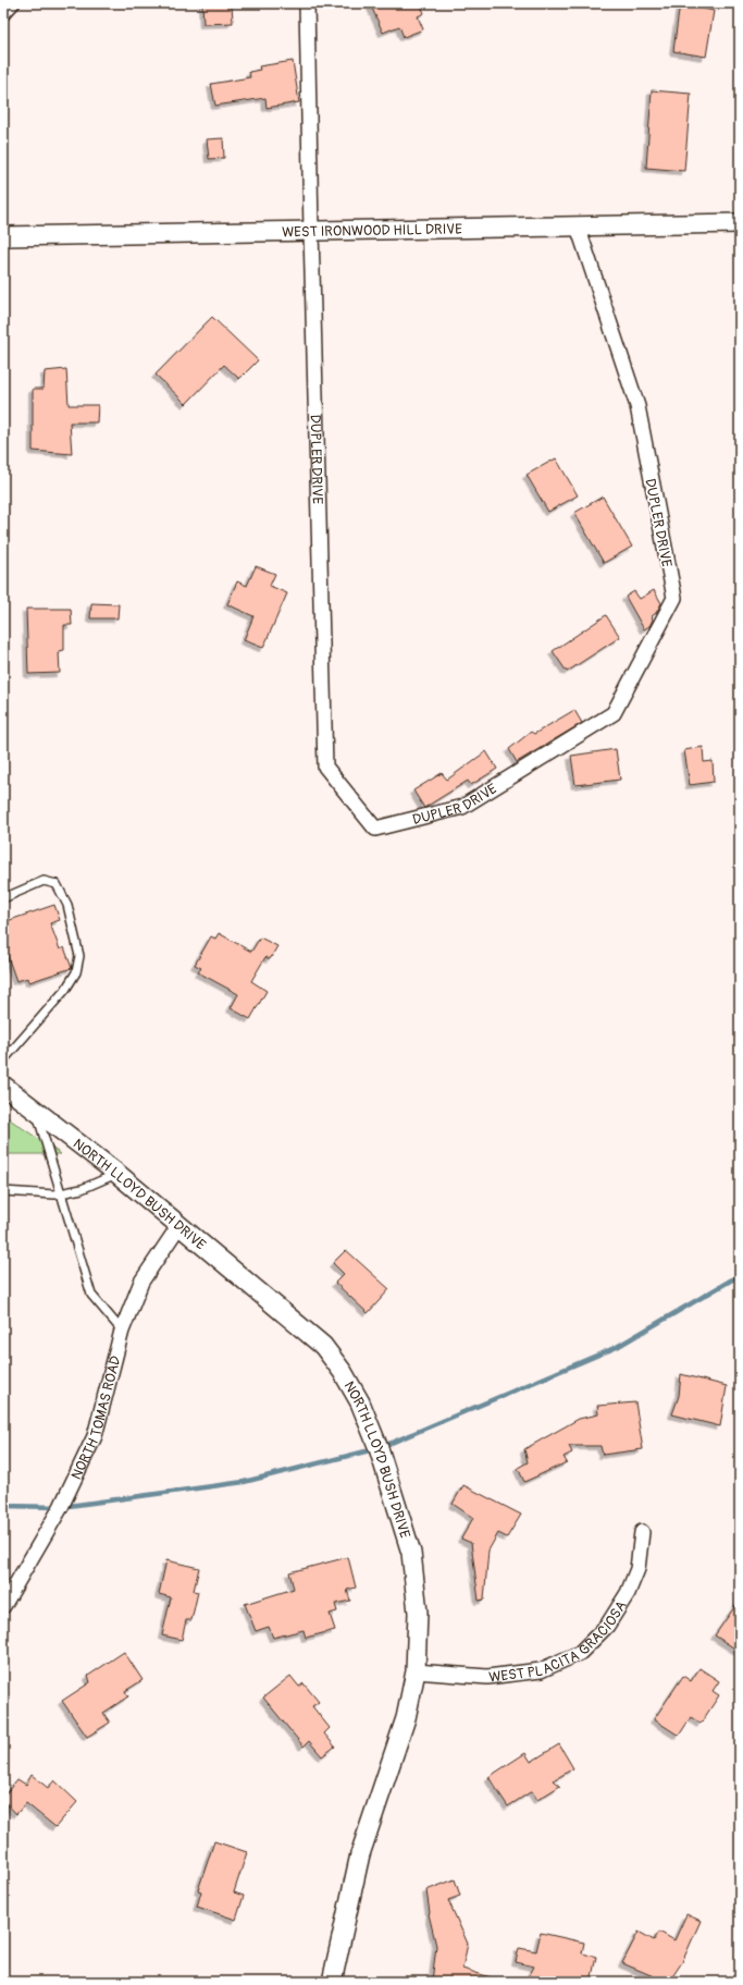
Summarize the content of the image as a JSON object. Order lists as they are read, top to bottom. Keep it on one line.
{"streets":{"street":["WEST IRONWOOD HILL DRIVE","DUPLER DRIVE","NORTH LLOYD BUSH DRIVE","NORTH TOMAS ROAD","WEST PLACITA GRACIOSA"]},"crossings":[["WEST IRONWOOD HILL DRIVE","DUPLER DRIVE"],["NORTH LLOYD BUSH DRIVE","NORTH TOMAS ROAD"],["NORTH LLOYD BUSH DRIVE","WEST PLACITA GRACIOSA"]]}
